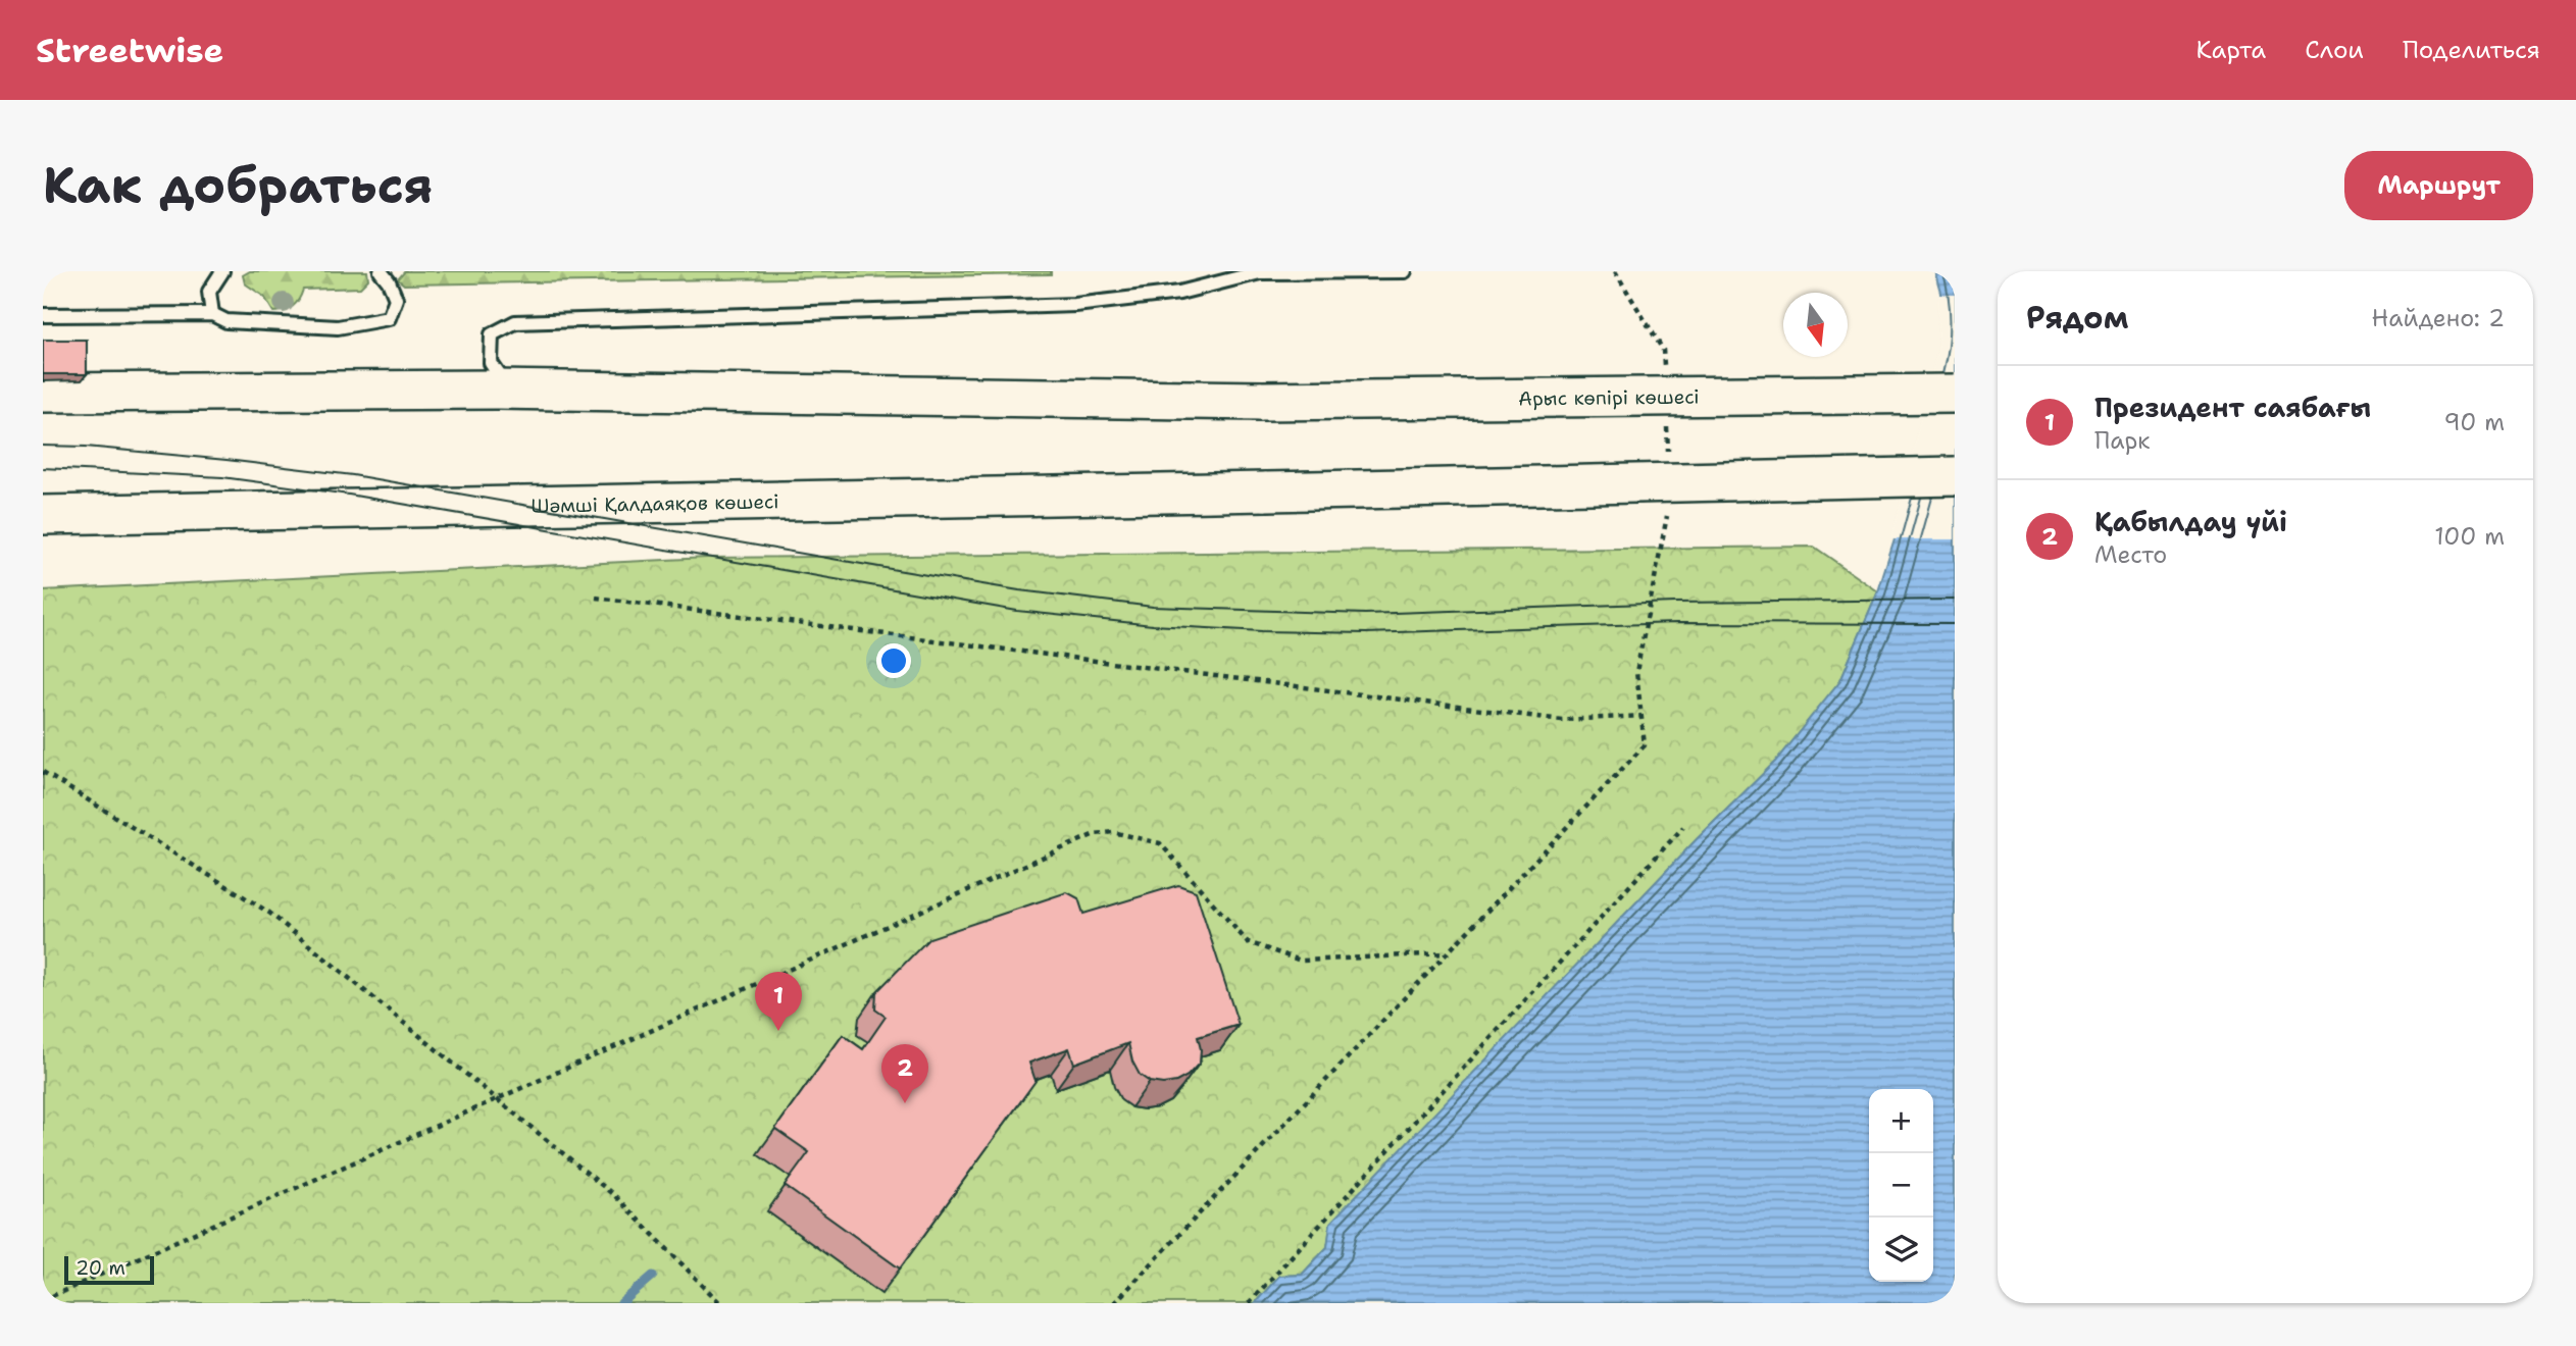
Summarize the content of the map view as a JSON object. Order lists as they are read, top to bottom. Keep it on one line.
{"streets":{"main road":["Арыс көпірі көшесі","Шәмші Қалдаяқов көшесі"]},"scale_bar":"20 m","north":"bottom","page":{"header":"Streetwise","nav":["Карта","Слои","Поделиться"],"buttons":"Маршрут","title":"Как добраться","heading":["Рядом","Найдено: 2"],"list":[{"mark":"1","name":"Президент саябағы","note":"Парк","value":"90 m"},{"mark":"2","name":"Қабылдау үйі","note":"Место","value":"100 m"}],"pins":["1","2"],"map_buttons":["+","−"],"scale":"20 m"}}
